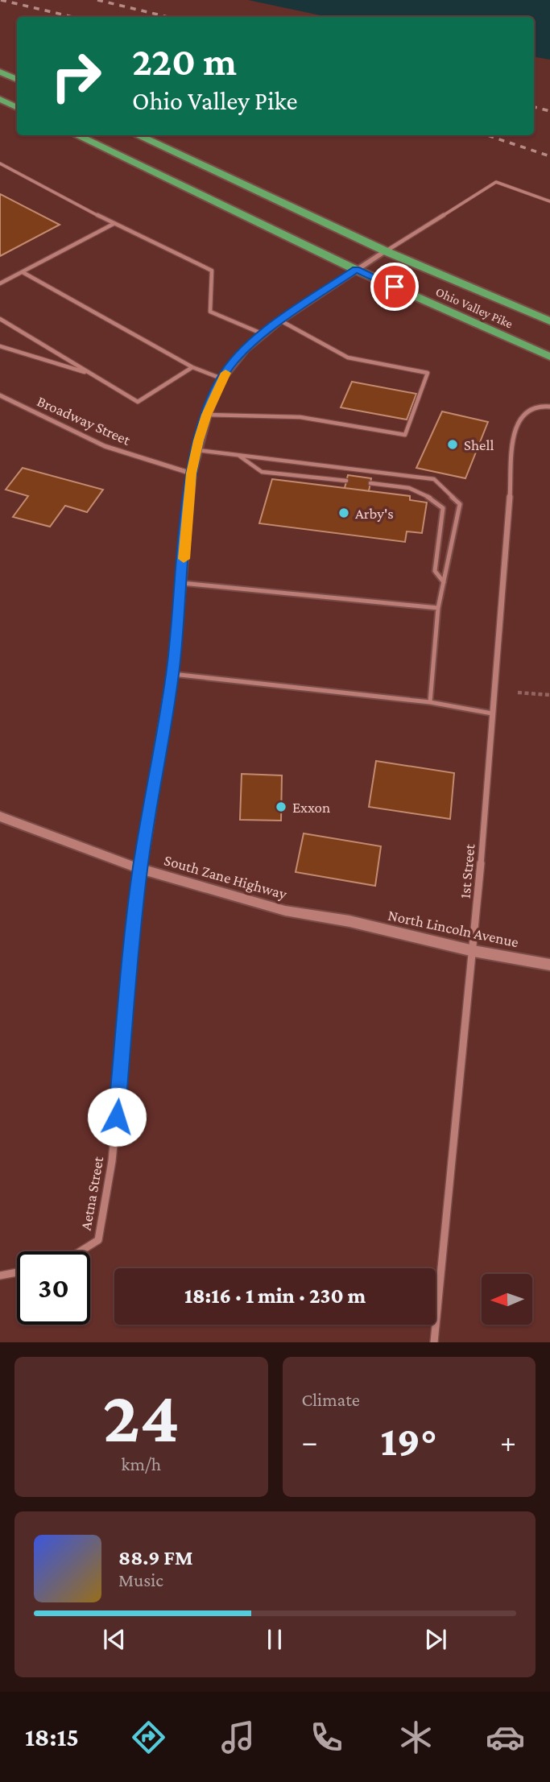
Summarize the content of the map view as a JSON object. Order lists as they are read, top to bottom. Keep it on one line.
{"streets":{"highway":["Ohio Valley Pike"],"street":["Broadway Street","1st Street","South Zane Highway","North Lincoln Avenue","Aetna Street"]},"crossings":[["Ohio Valley Pike","Aetna Street"],["Broadway Street","Aetna Street"],["1st Street","North Lincoln Avenue"],["South Zane Highway","North Lincoln Avenue"],["South Zane Highway","Aetna Street"]],"places":["Shell","Arby's","Exxon"],"north":"left","page":{"turn":["220 m","Ohio Valley Pike"],"limit":"30","trip":"18:16 · 1 min · 230 m","tile":[["24","km/h"],"Climate"],"heat":["−","19°","+"],"song":["88.9 FM","Music"],"tabs":"18:15"}}
